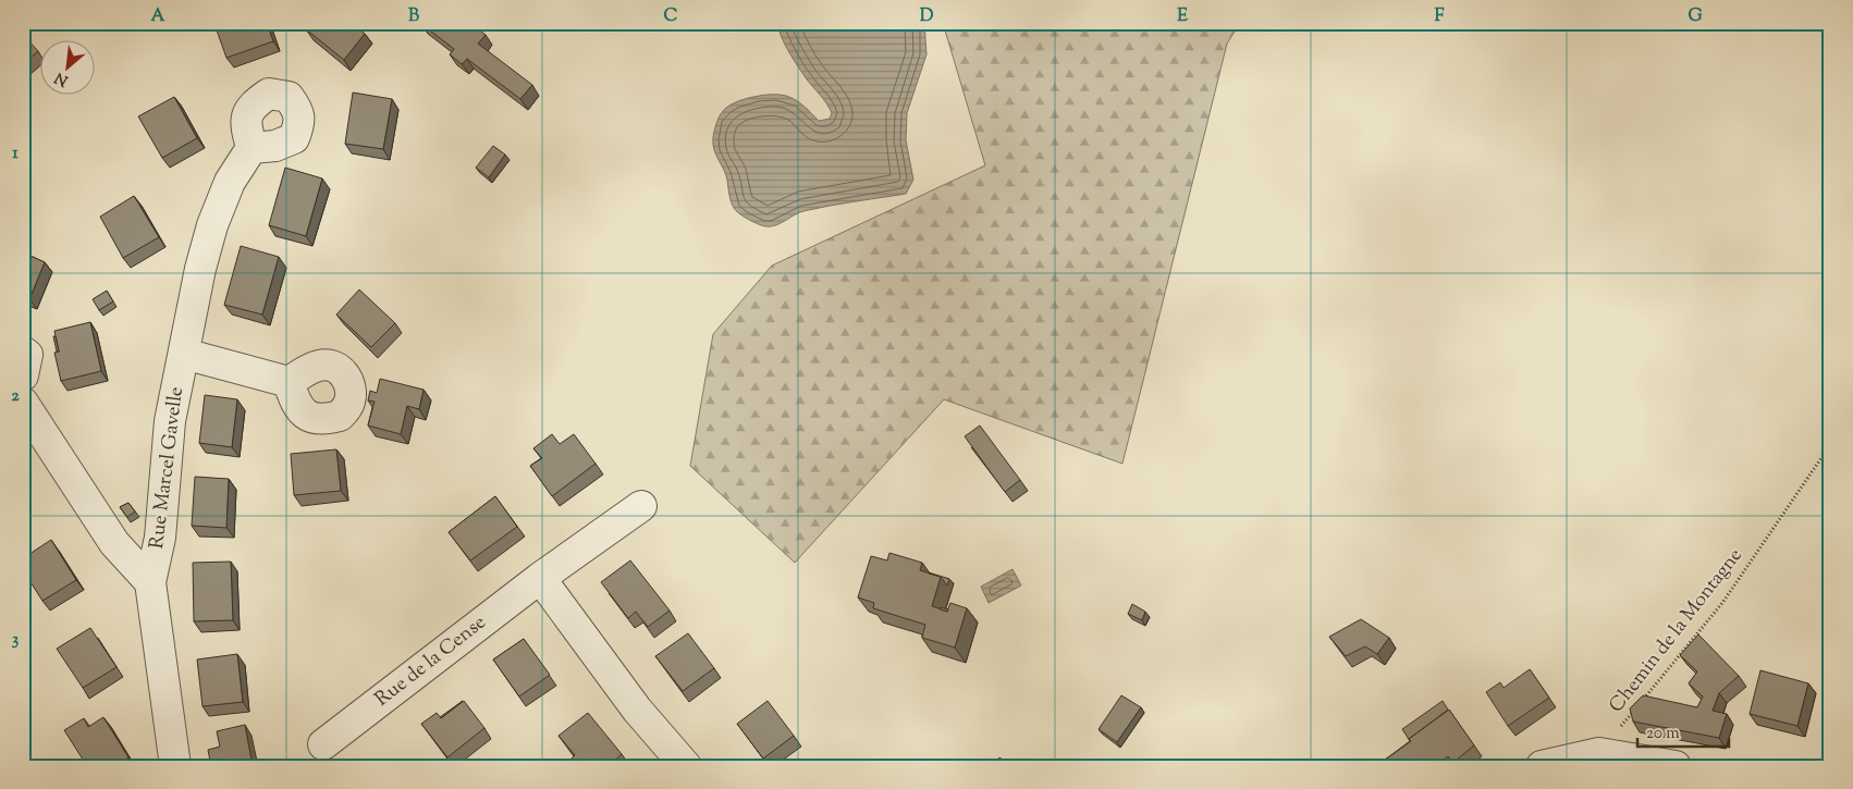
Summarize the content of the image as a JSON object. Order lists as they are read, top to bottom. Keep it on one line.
{"streets":{"street":["Rue Marcel Gavelle","Rue de la Cense"],"path":["Chemin de la Montagne"]},"scale_bar":"20 m","north":"bottom left","grid":{"columns":["A","B","C","D","E","F","G"],"rows":["1","2","3"]}}
